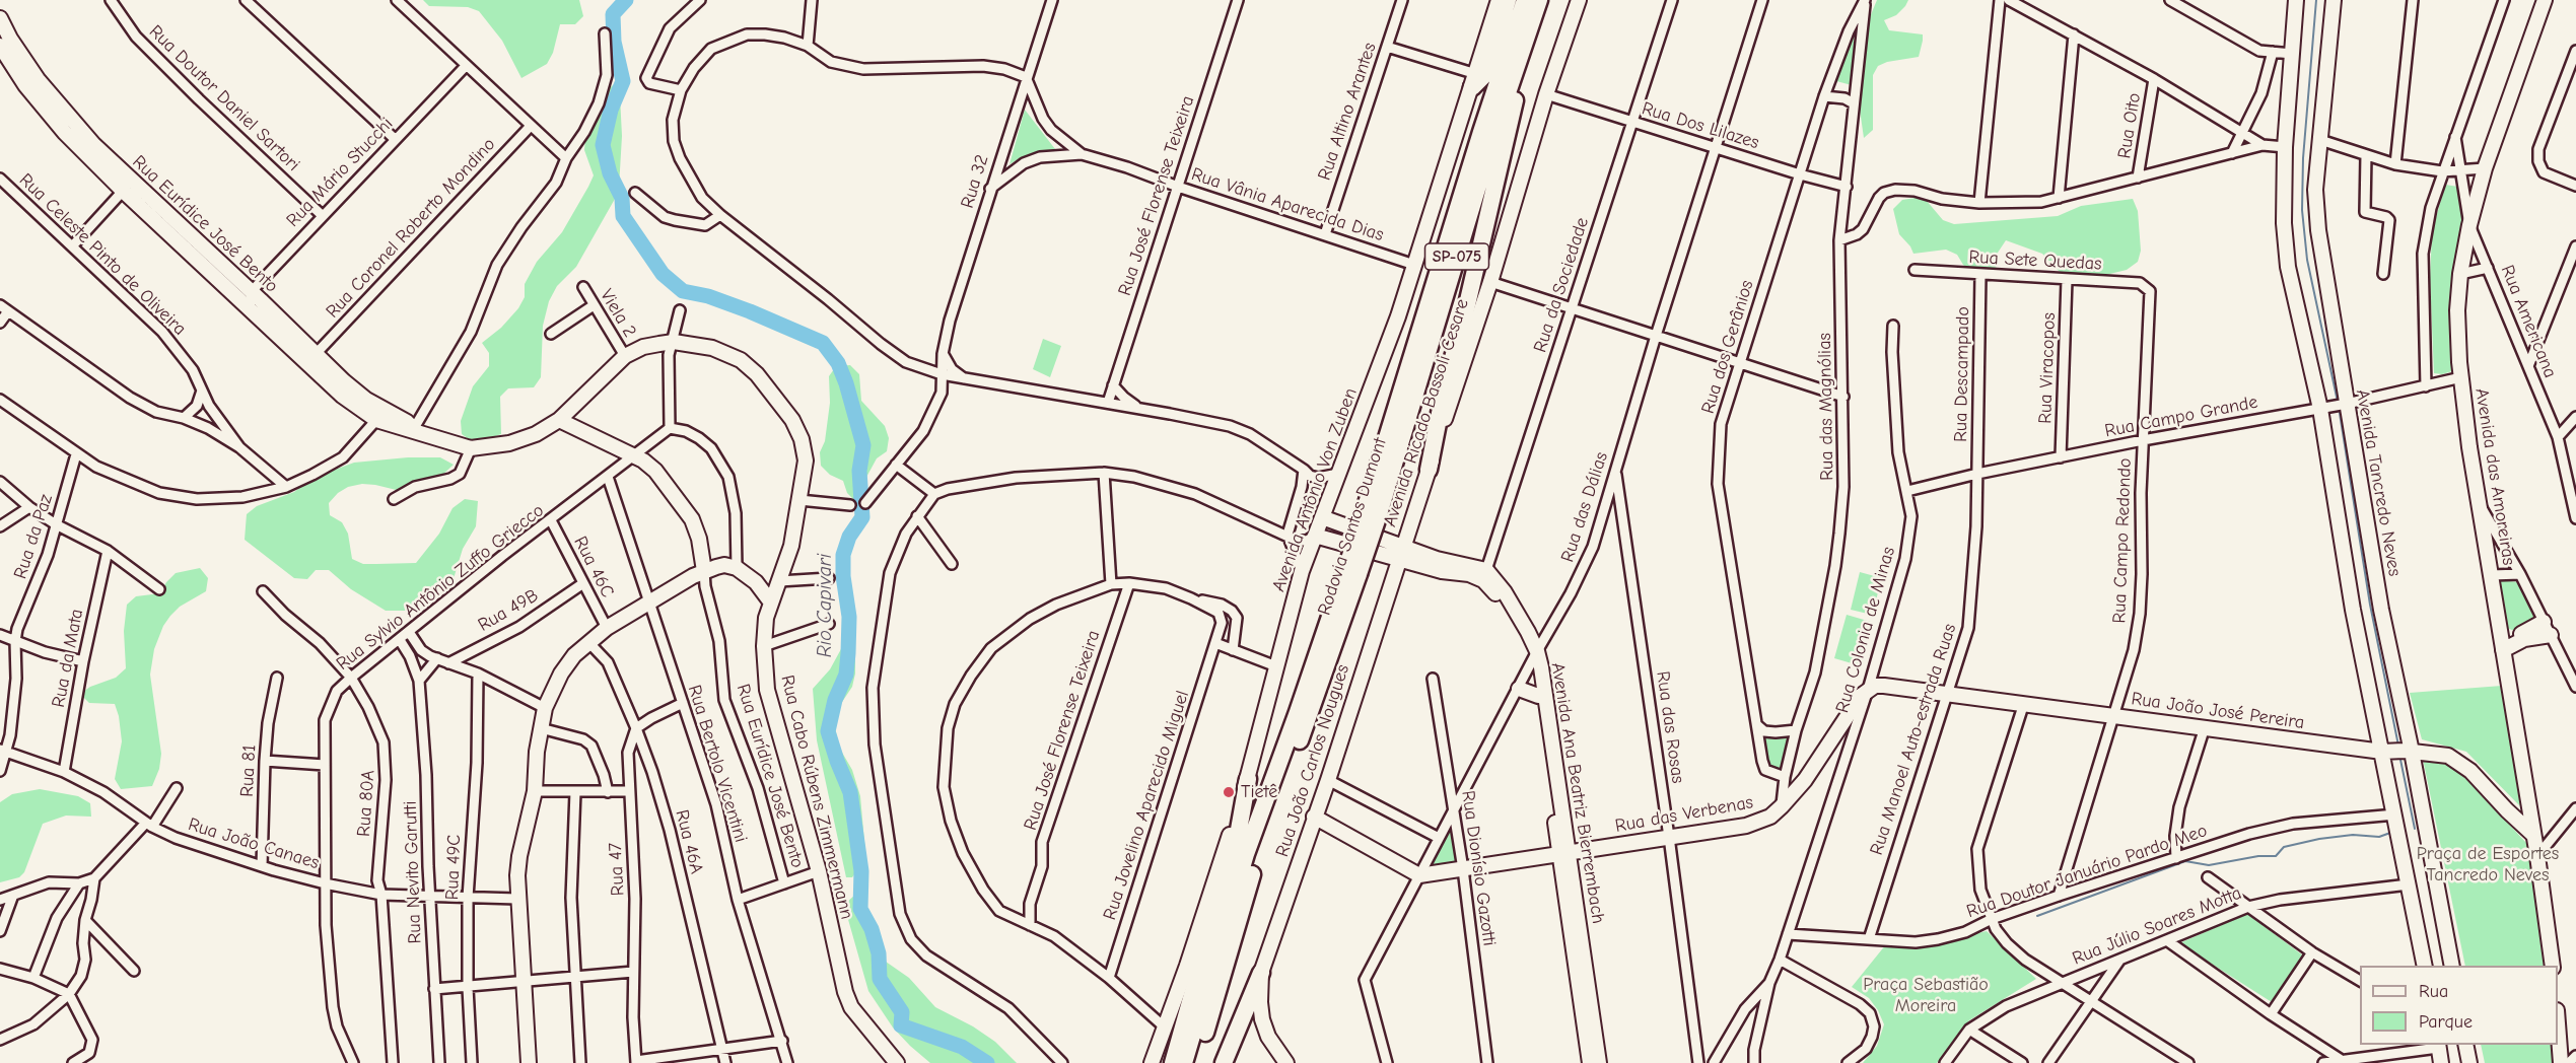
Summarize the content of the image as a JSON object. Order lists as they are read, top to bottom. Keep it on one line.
{"streets":{"highway":["SP-075","Rodovia Santos Dumont"],"street":["Rua Doutor Daniel Sartori","Rua Altino Arantes","Rua Dos Lilazes","Rua Oito","Rua Mário Stucchi","Rua 32","Rua José Florense Teixeira","Rua Vânia Aparecida Dias","Rua Eurídice José Bento","Rua Coronel Roberto Mondino","Rua Celeste Pinto de Oliveira","Rua Sete Quedas","Rua da Sociedade","Viela 2","Rua Americana","Rua dos Gerânios","Rua Viracopos","Rua Descampado","Rua das Magnólias","Avenida Ricado Bassoli Cesare","Rua Campo Grande","Avenida das Amoreiras","Avenida Tancredo Neves","Avenida Antônio Von Zuben","Rua das Dálias","Rua da Paz","Rua Campo Redondo","Rua 46C","Rua Sylvio Antônio Zuffo Griecco","Rua 49B","Rua Colonia de Minas","Rua da Mata","Rua João José Pereira","Rua das Rosas","Rua Manoel Auto-estrada Ruas","Rua João Carlos Nougues","Rua Bertolo Vicentini","Rua 81","Avenida Ana Beatriz Bierrembach","Rua Cabo Rúbens Zimmermann","Rua 80A","Rua Jovelino Aparecido Miguel","Rua das Verbenas","Rua 46A","Rua João Canaes","Rua 49C","Rua Dionísio Gazotti","Rua 47","Rua Doutor Januário Pardo Meo","Rua Nevito Garutti","Rua Júlio Soares Motta"]},"crossings":[["Rua Doutor Daniel Sartori","Rua Mário Stucchi"],["Rua Altino Arantes","Rua Vânia Aparecida Dias"],["Rua Dos Lilazes","Rua da Sociedade"],["Rua Dos Lilazes","Rua dos Gerânios"],["Rua Dos Lilazes","Rua das Magnólias"],["Rua Dos Lilazes","Avenida Ricado Bassoli Cesare"],["Rua Dos Lilazes","Rua das Dálias"],["Rua Mário Stucchi","Rua Eurídice José Bento"],["Rua 32","Rua Vânia Aparecida Dias"],["Rua José Florense Teixeira","Rua Vânia Aparecida Dias"],["Rua Vânia Aparecida Dias","Avenida Antônio Von Zuben"],["Rua Eurídice José Bento","Rua Coronel Roberto Mondino"],["Rua Eurídice José Bento","Rua Cabo Rúbens Zimmermann"],["Rua Sete Quedas","Rua Viracopos"],["Rua Sete Quedas","Rua Descampado"],["Rua Sete Quedas","Rua Campo Redondo"],["Rua da Sociedade","Avenida Ana Beatriz Bierrembach"],["Viela 2","Rua Cabo Rúbens Zimmermann"],["Rua Americana","Avenida das Amoreiras"],["Rua dos Gerânios","Rua das Magnólias"],["Rua Viracopos","Rua Campo Grande"],["Rua Descampado","Rua Campo Grande"],["Rua Descampado","Rua Manoel Auto-estrada Ruas"],["Rua das Magnólias","Rua das Verbenas"],["Avenida Ricado Bassoli Cesare","Rua João Carlos Nougues"],["Rua Campo Grande","Avenida das Amoreiras"],["Rua Campo Grande","Avenida Tancredo Neves"],["Rua Campo Grande","Rua Campo Redondo"],["Rua Campo Grande","Rua Colonia de Minas"],["Rua Campo Grande","Rua Manoel Auto-estrada Ruas"],["Avenida das Amoreiras","Rua João José Pereira"],["Avenida Tancredo Neves","Rua João José Pereira"],["Rua das Dálias","Rua das Rosas"],["Rua das Dálias","Avenida Ana Beatriz Bierrembach"],["Rua das Dálias","Rua das Verbenas"],["Rua das Dálias","Rua Dionísio Gazotti"],["Rua da Paz","Rua João Canaes"],["Rua Campo Redondo","Rua João José Pereira"],["Rua Campo Redondo","Rua Doutor Januário Pardo Meo"],["Rua 46C","Rua Sylvio Antônio Zuffo Griecco"],["Rua 46C","Rua 49B"],["Rua Sylvio Antônio Zuffo Griecco","Rua Bertolo Vicentini"],["Rua Sylvio Antônio Zuffo Griecco","Rua 80A"],["Rua Sylvio Antônio Zuffo Griecco","Rua João Canaes"],["Rua Sylvio Antônio Zuffo Griecco","Rua Nevito Garutti"],["Rua Colonia de Minas","Rua João José Pereira"],["Rua Colonia de Minas","Rua das Verbenas"],["Rua Colonia de Minas","Rua Doutor Januário Pardo Meo"],["Rua da Mata","Rua João Canaes"],["Rua João José Pereira","Rua Manoel Auto-estrada Ruas"],["Rua João José Pereira","Rua das Verbenas"],["Rua das Rosas","Rua das Verbenas"],["Rua Manoel Auto-estrada Ruas","Rua Doutor Januário Pardo Meo"],["Rua 81","Rua João Canaes"],["Avenida Ana Beatriz Bierrembach","Rua das Verbenas"],["Rua 80A","Rua João Canaes"],["Rua das Verbenas","Rua Dionísio Gazotti"],["Rua 46A","Rua 47"],["Rua João Canaes","Rua 49C"],["Rua João Canaes","Rua Nevito Garutti"]],"water":["Rio Capivari"],"parks":["Praça de Esportes Tancredo Neves","Praça Sebastião Moreira"],"places":["Tietê"],"legend":["Rua","Parque"]}
